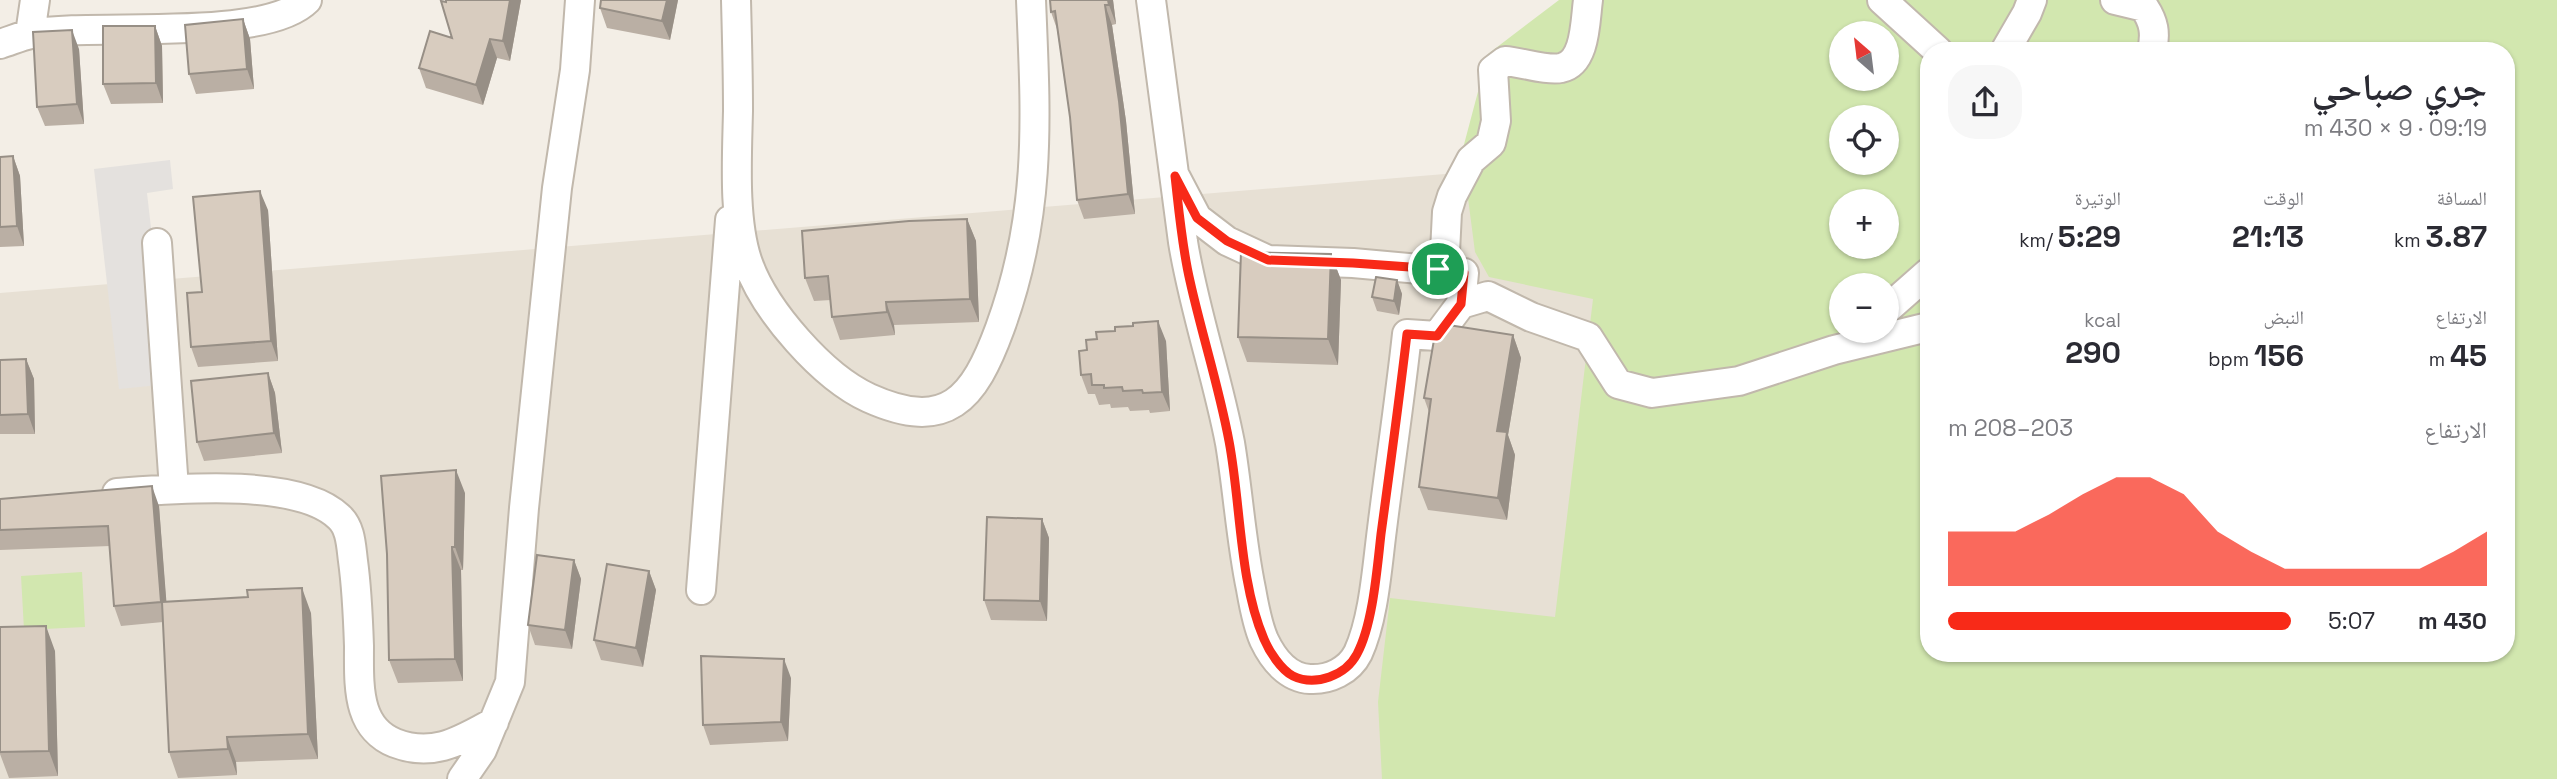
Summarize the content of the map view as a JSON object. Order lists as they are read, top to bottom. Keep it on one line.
{"north":"top left","page":{"map_buttons":["+","−"],"heading":["جري صباحي","09:19 · 9 × 430 m"],"stats":[["المسافة","3.87 km"],["الوقت","21:13"],["الوتيرة","5:29 /km"],["الارتفاع","45 m"],["النبض","156 bpm"],["kcal","290"]],"chart":["الارتفاع","203–208 m"],"list":[{"name":"430 m","note":"5:07"}]}}
